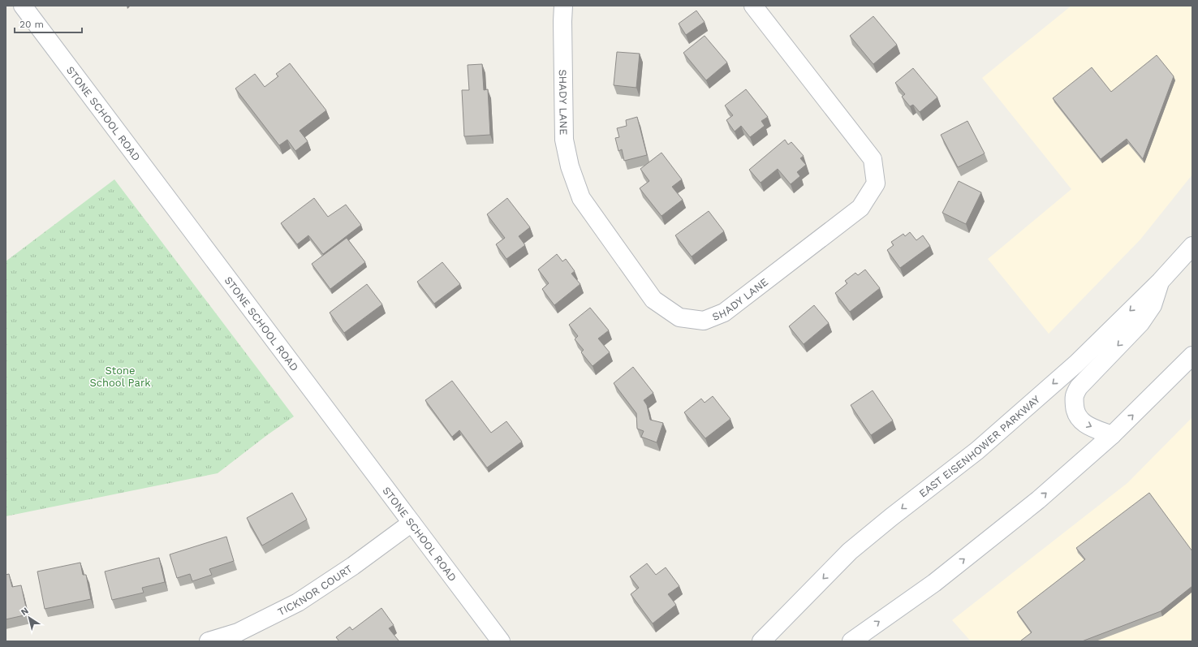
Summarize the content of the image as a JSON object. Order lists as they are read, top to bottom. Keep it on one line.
{"streets":{"main road":["SHADY LANE","STONE SCHOOL ROAD","EAST EISENHOWER PARKWAY","TICKNOR COURT"]},"crossings":[["STONE SCHOOL ROAD","TICKNOR COURT"]],"parks":["Stone School Park"],"scale_bar":"20 m","north":"top left"}
